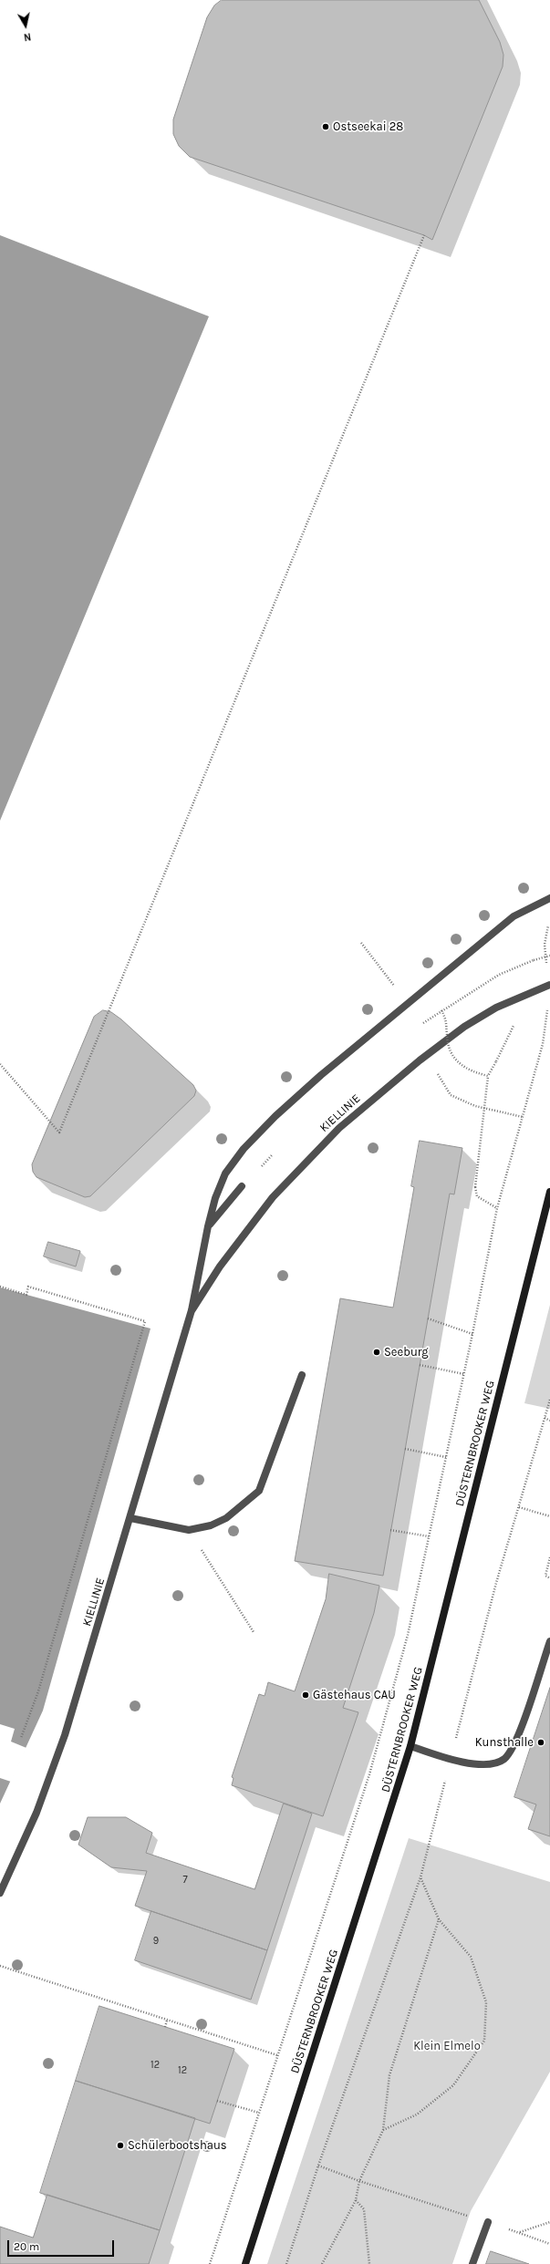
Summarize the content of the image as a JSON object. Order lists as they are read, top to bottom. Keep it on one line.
{"streets":{"street":["KIELLINIE","DÜSTERNBROOKER WEG"]},"parks":["Klein Elmelo"],"places":["Ostseekai 28","Seeburg","Gästehaus CAU","Kunsthalle","Schülerbootshaus"],"house_numbers":["7","9","12","12"],"scale_bar":"20 m","north":"bottom"}
